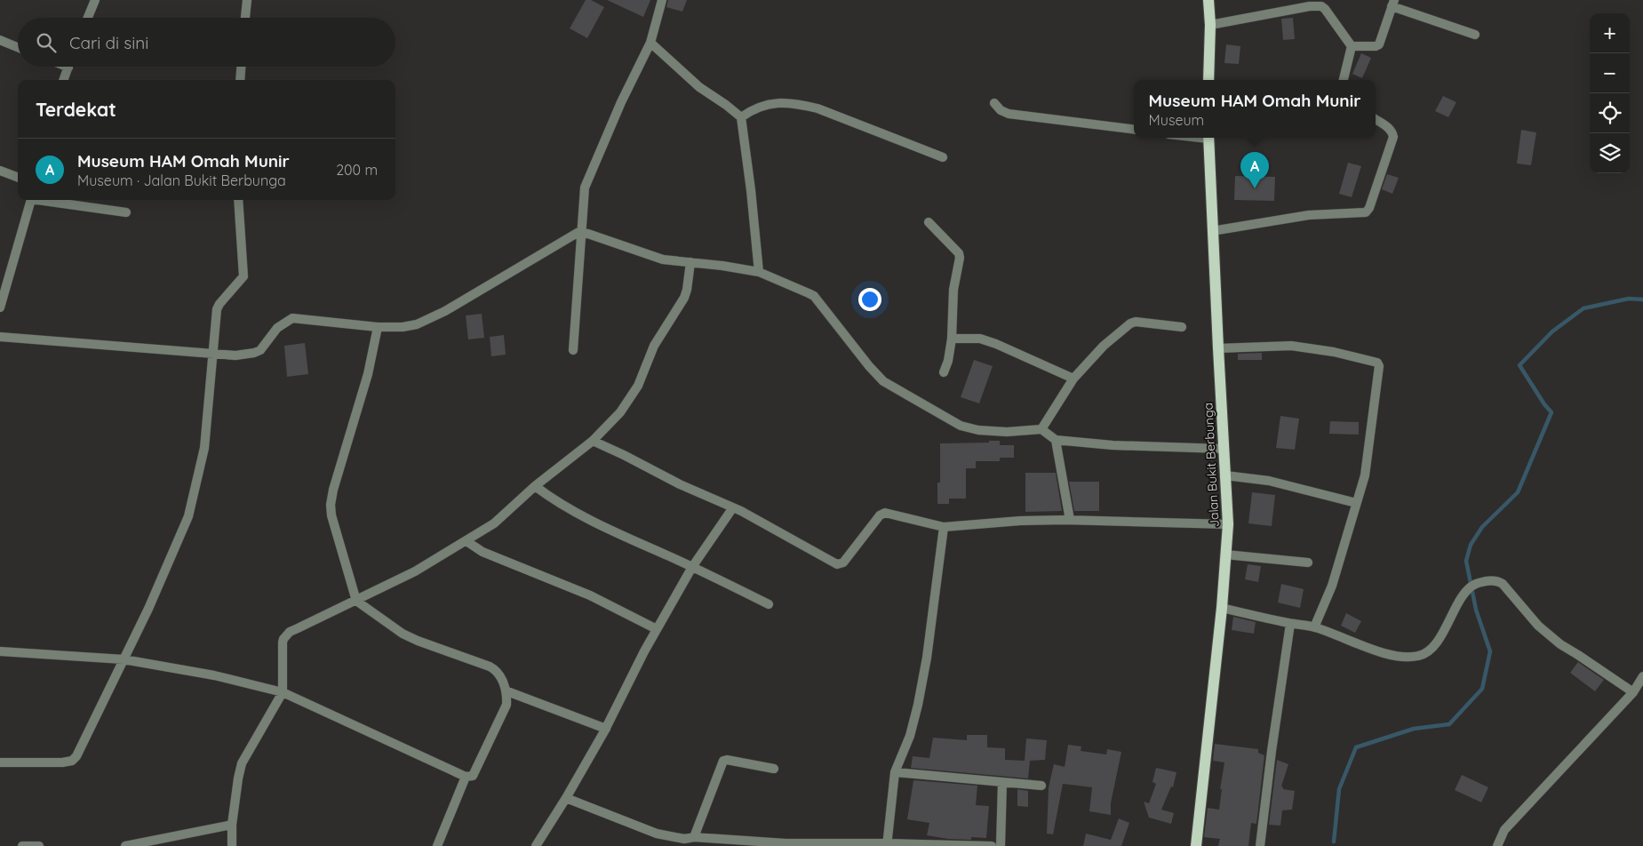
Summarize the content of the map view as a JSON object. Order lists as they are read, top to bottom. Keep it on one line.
{"streets":{"main road":["Jalan Bukit Berbunga"]},"page":{"map_buttons":["+","−"],"search":"Cari di sini","popup":["Museum HAM Omah Munir","Museum"],"heading":"Terdekat","list":[{"mark":"A","name":"Museum HAM Omah Munir","note":"Museum · Jalan Bukit Berbunga","value":"200 m"}],"pins":"A"}}
